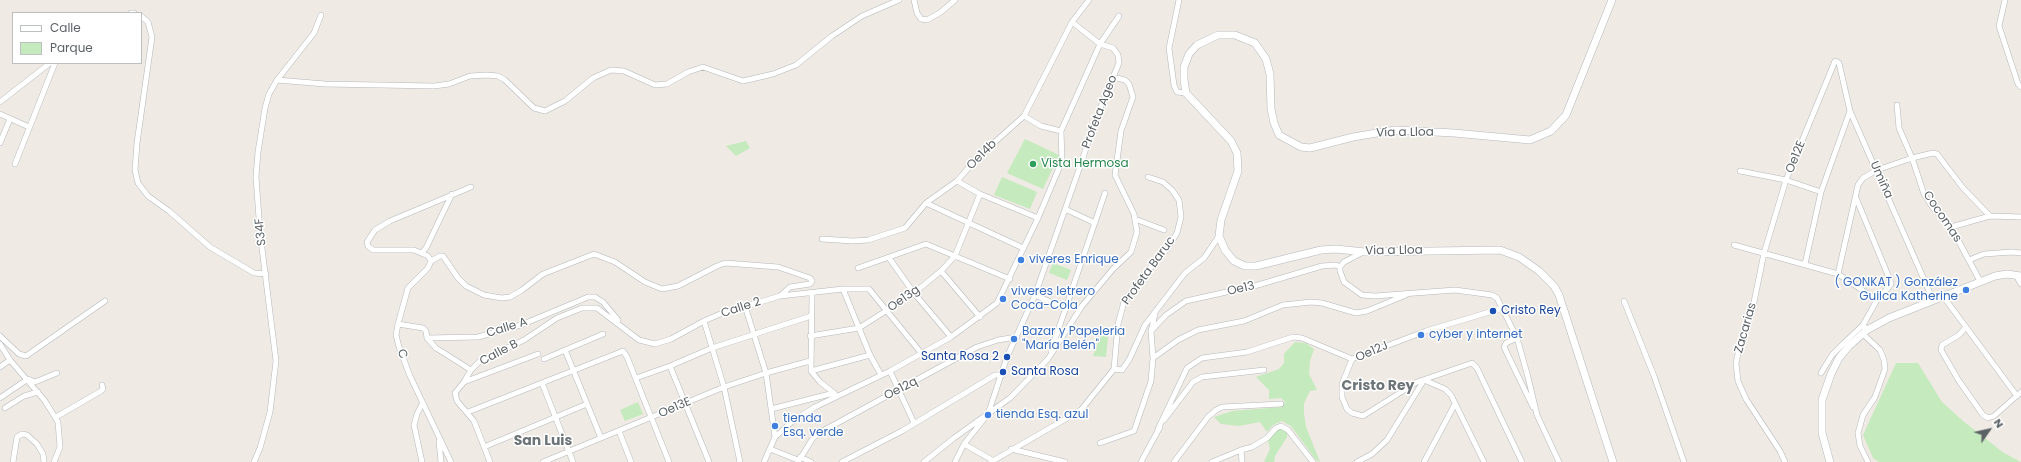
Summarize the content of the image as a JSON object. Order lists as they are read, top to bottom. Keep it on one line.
{"streets":{"street":["Profeta Ageo","Vía a Lloa","Oe14b","Oe12E","Umiña","Cocomas","S34F","Via a Lloa","Profeta Baruc","Oe13","Oe13g","Calle 2","Calle A","Zacarias","Oe12J","Calle B","C","Oe12q","Oe13E"]},"crossings":[["Profeta Ageo","Oe12q"],["Oe12E","Umiña"],["Oe12E","Zacarias"],["Oe13g","Calle 2"],["Calle 2","Calle A"],["Calle 2","Calle B"],["Calle A","Calle B"]],"districts":["Cristo Rey","San Luis"],"places":["Vista Hermosa","viveres Enrique","( GONKAT ) González Guilca Katherine","viveres letrero Coca-Cola","Cristo Rey","cyber y internet","Bazar y Papeleria \"María Belén\"","Santa Rosa 2","Santa Rosa","tienda Esq. azul","tienda Esq. verde"],"legend":["Calle","Parque"],"north":"top right"}
